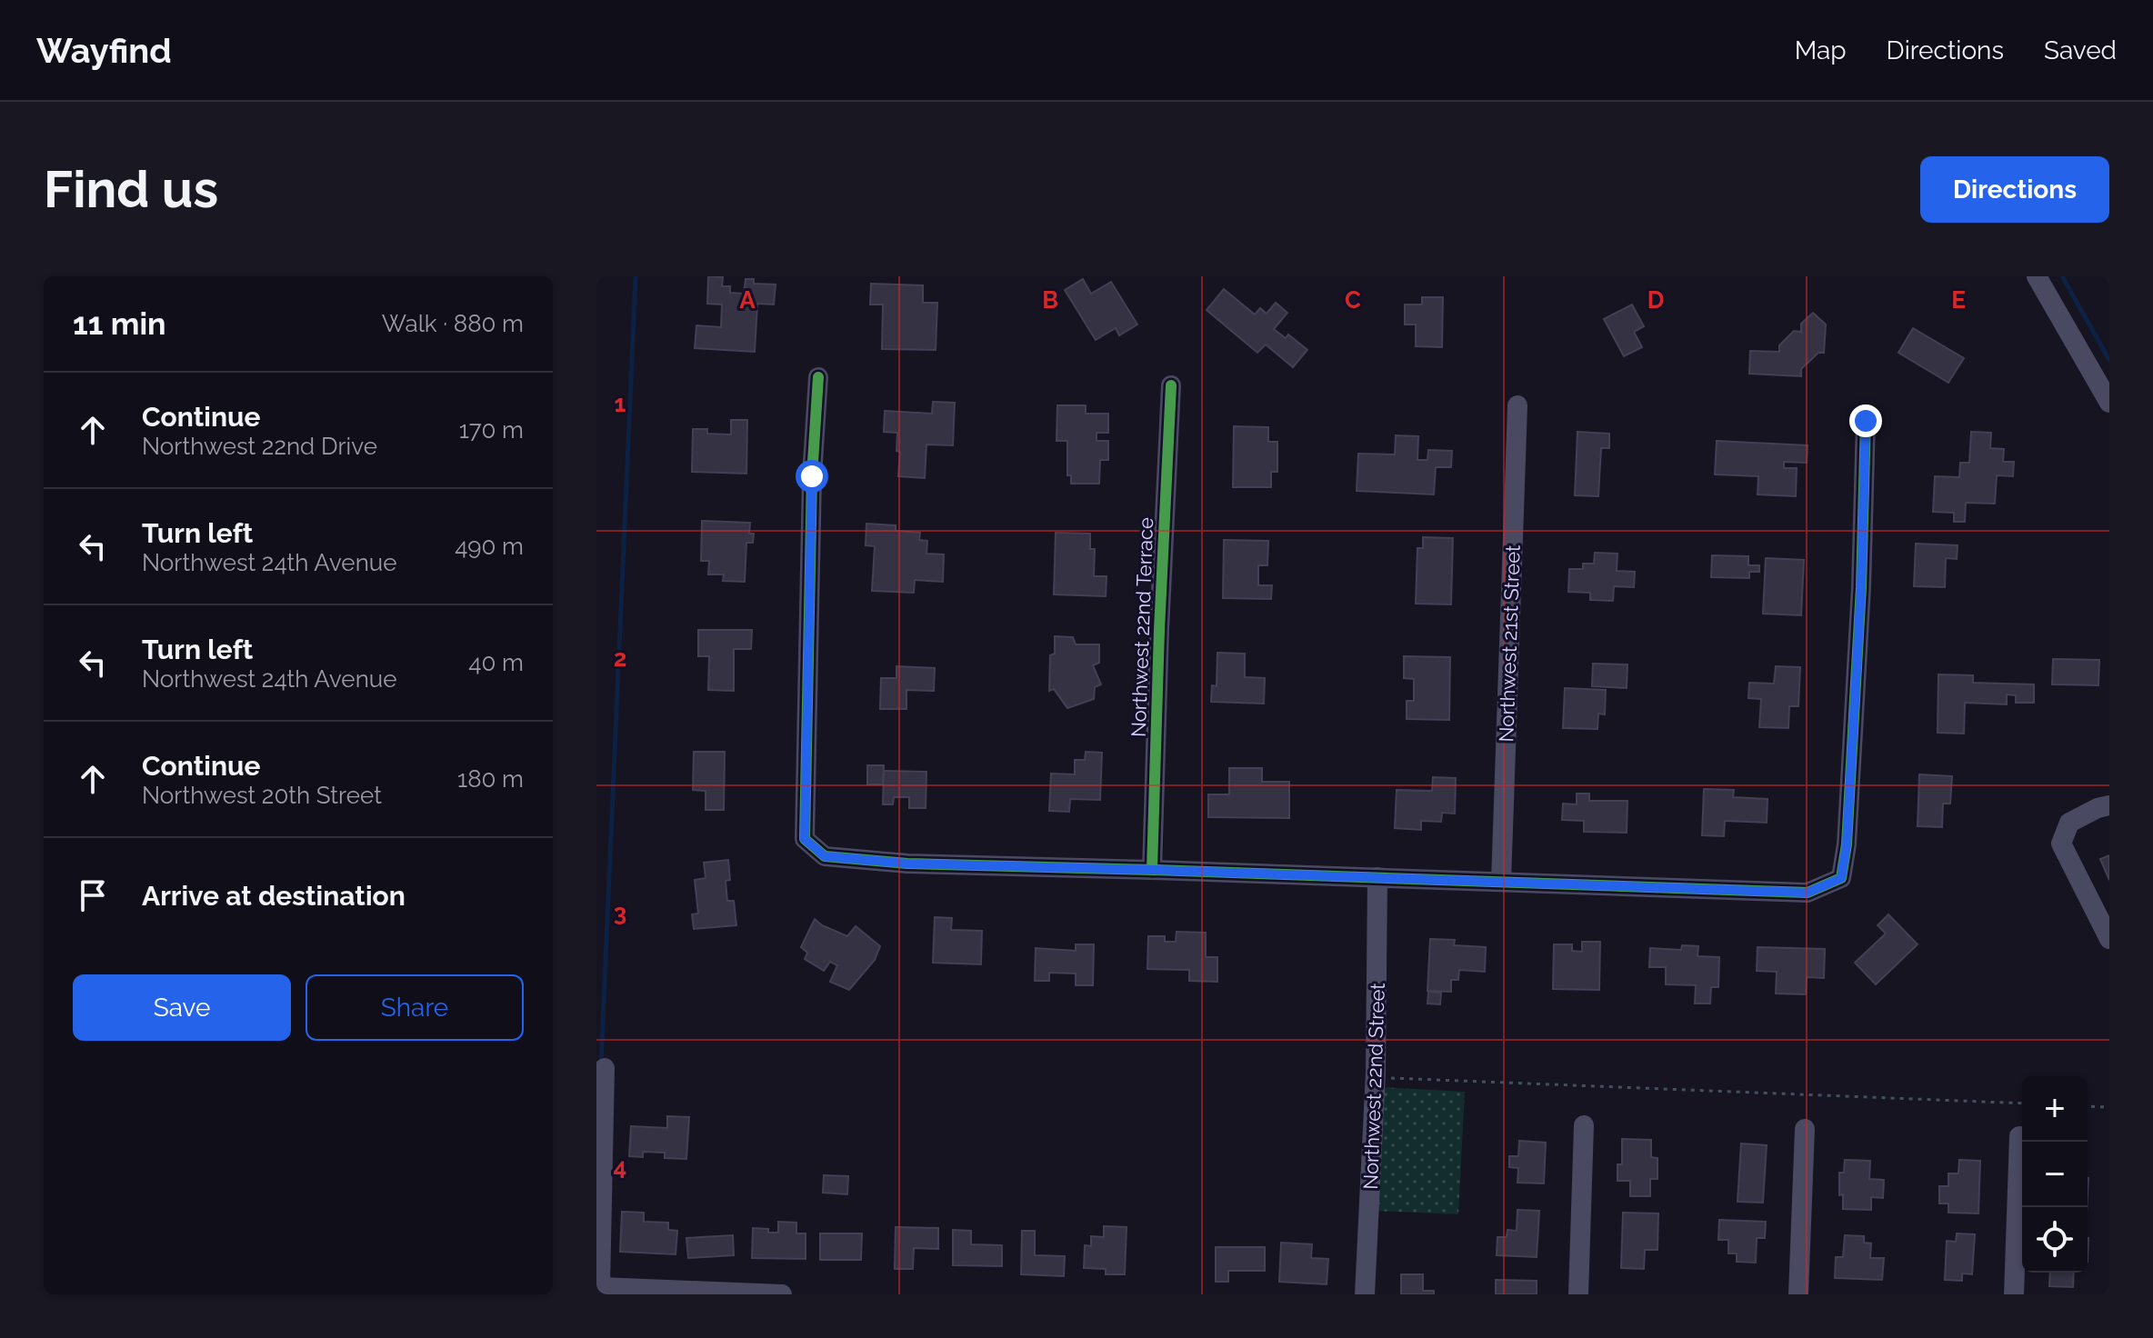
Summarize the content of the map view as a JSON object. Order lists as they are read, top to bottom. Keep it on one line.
{"streets":{"street":["Northwest 22nd Terrace","Northwest 21st Street","Northwest 22nd Street"]},"page":{"header":"Wayfind","nav":["Map","Directions","Saved"],"buttons":["Directions",["Save","Share"]],"title":"Find us","heading":["11 min","Walk · 880 m"],"list":[["Continue","Northwest 22nd Drive","170 m"],["Turn left","Northwest 24th Avenue","490 m"],["Turn left","Northwest 24th Avenue","40 m"],["Continue","Northwest 20th Street","180 m"],"Arrive at destination"],"map_buttons":["+","−"]},"grid":{"columns":["A","B","C","D","E"],"rows":["1","2","3","4"]}}
